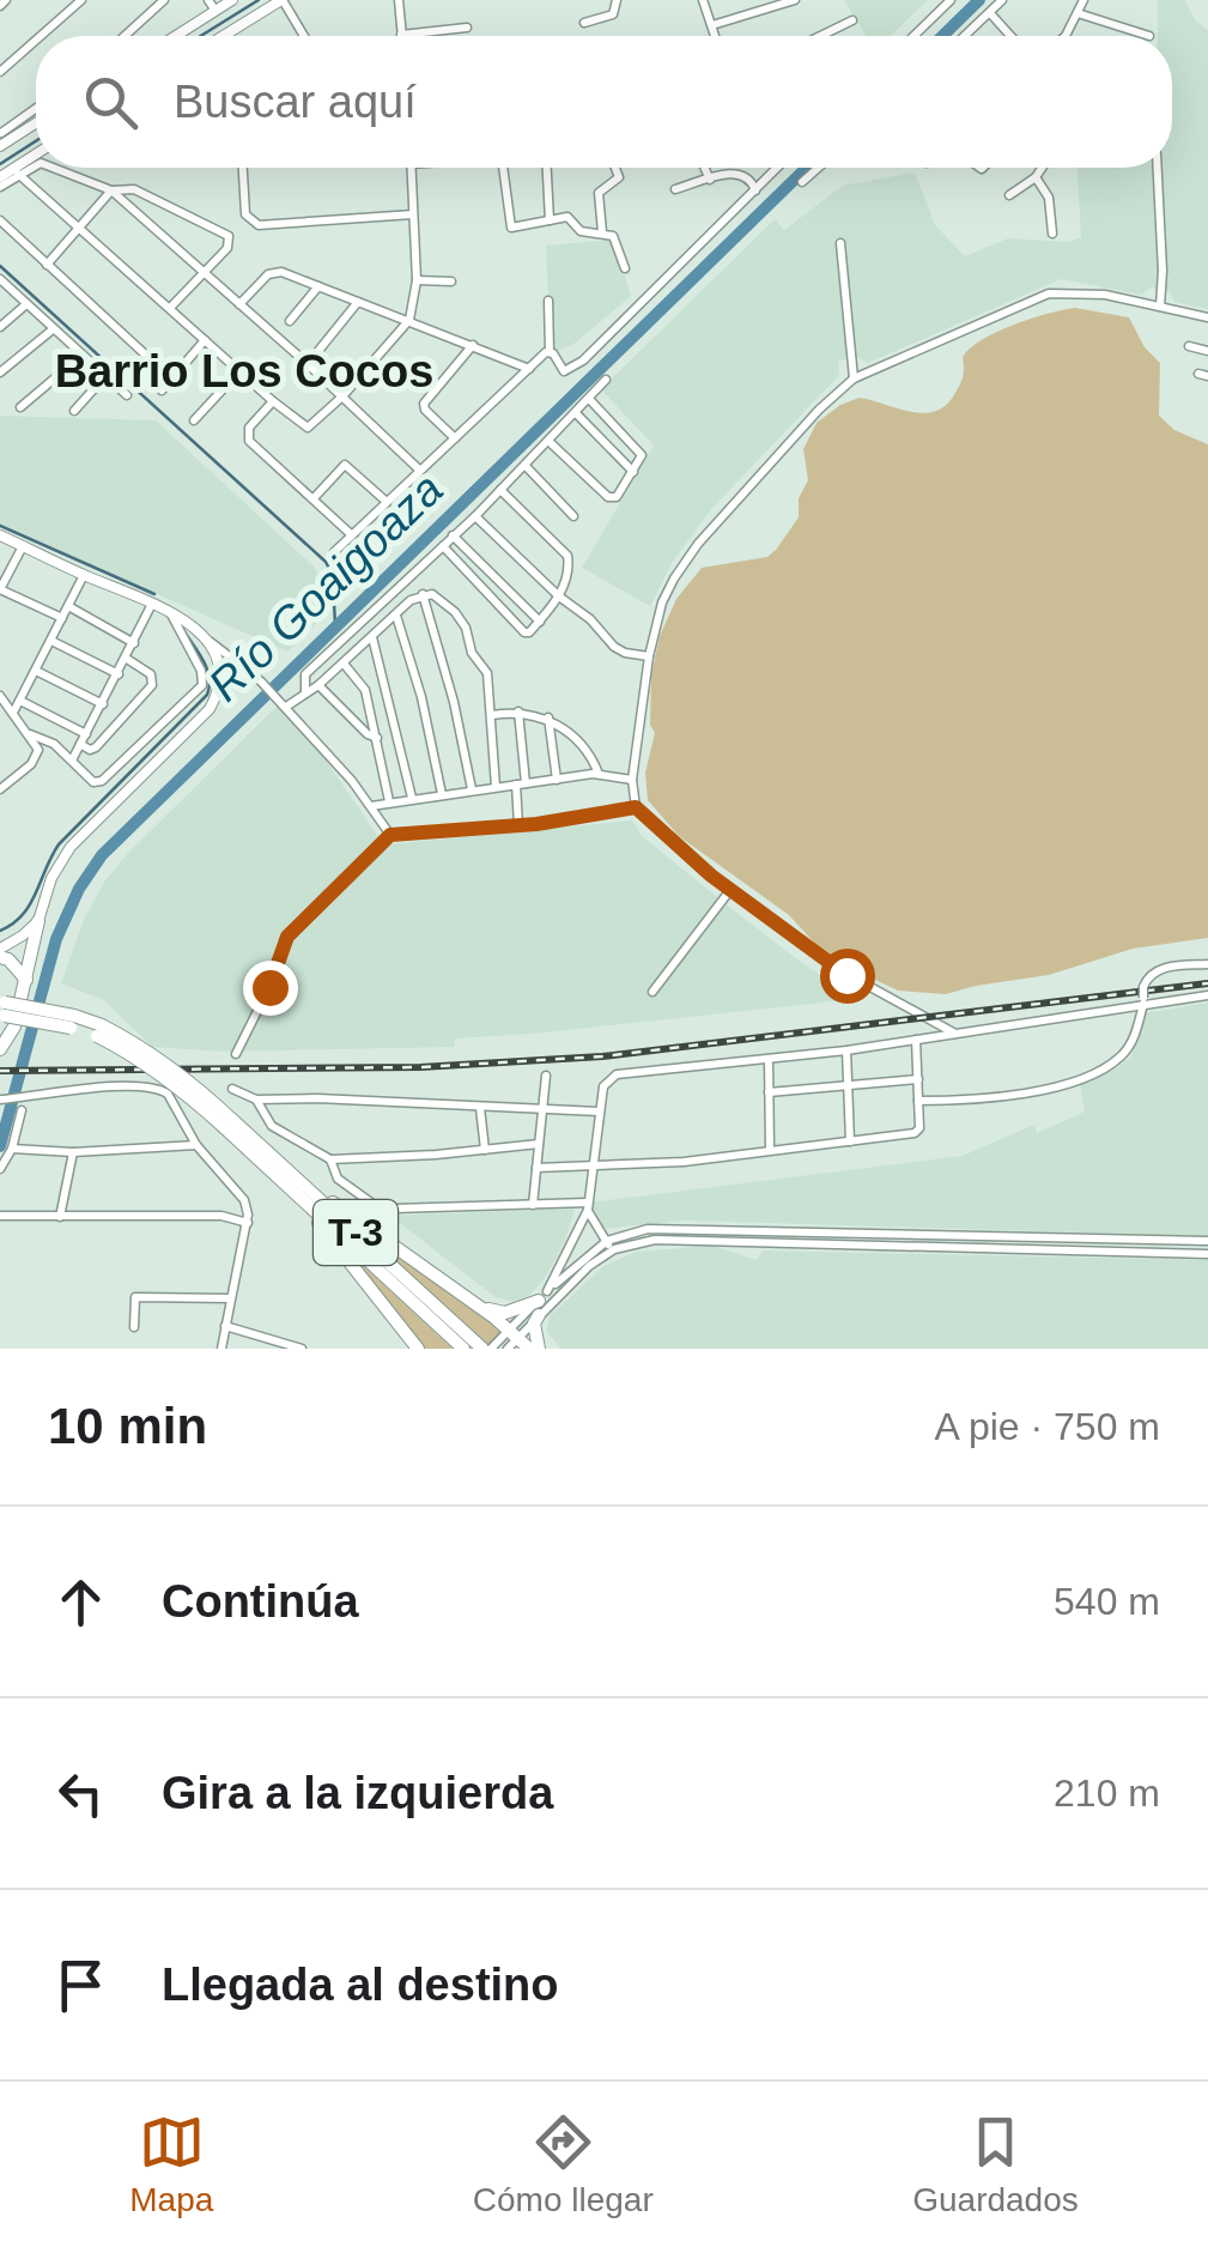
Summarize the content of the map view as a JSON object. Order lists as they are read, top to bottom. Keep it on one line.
{"streets":{"main road":["T-3"]},"districts":["Barrio Los Cocos"],"water":["Río Goaigoaza"],"page":{"search":"Buscar aquí","heading":["10 min","A pie · 750 m"],"list":[["Continúa","540 m"],["Gira a la izquierda","210 m"],"Llegada al destino"],"nav":["Mapa","Cómo llegar","Guardados"]}}
